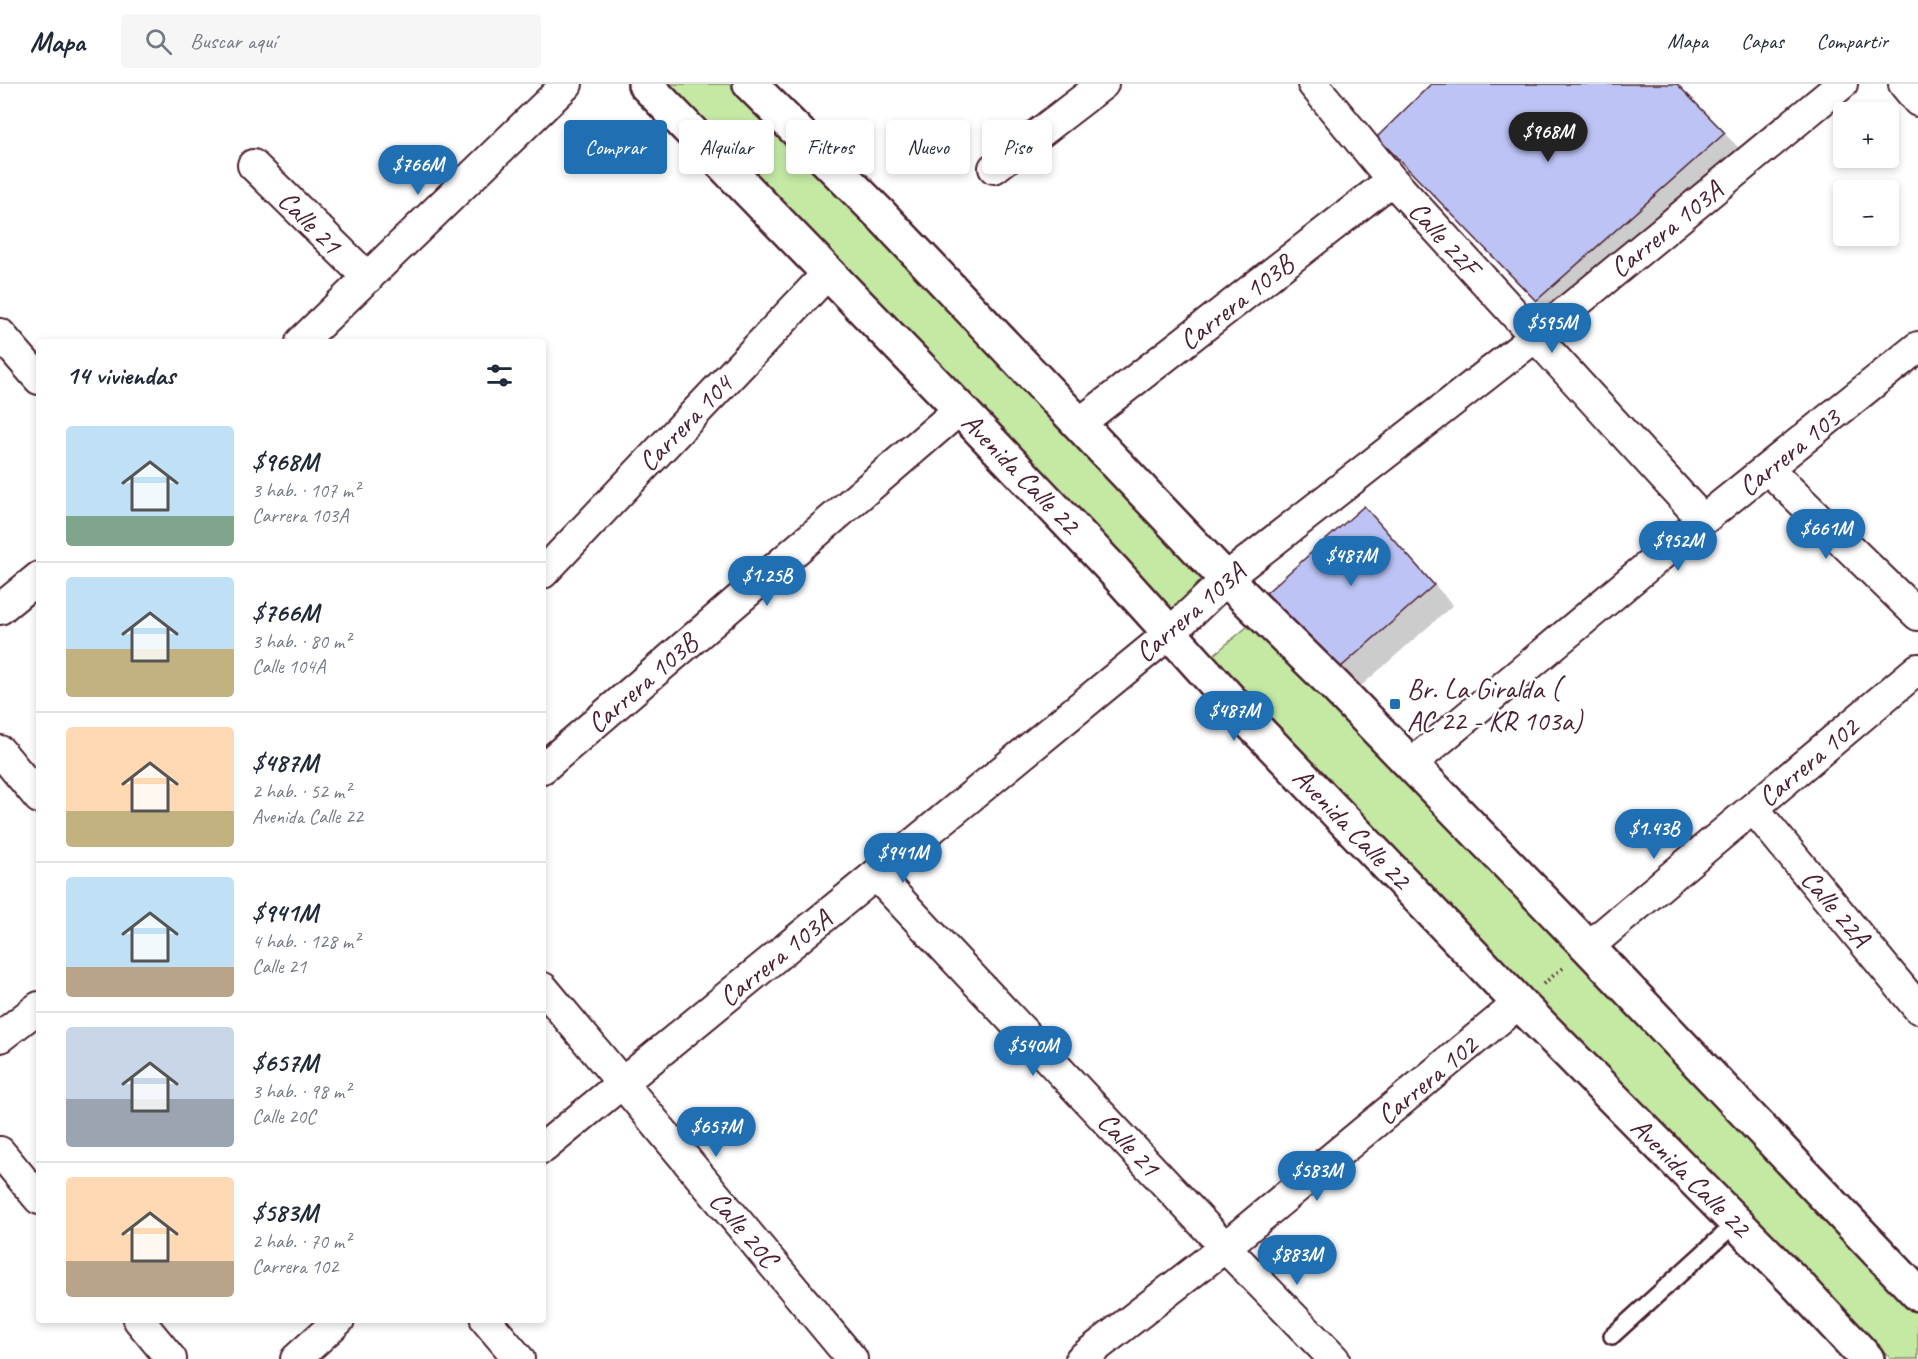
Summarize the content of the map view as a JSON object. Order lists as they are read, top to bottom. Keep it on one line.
{"streets":{"street":["Calle 21","Carrera 103A","Calle 22F","Carrera 103B","Carrera 104","Carrera 103","Avenida Calle 22","Carrera 102","Calle 22A","Calle 20C"]},"crossings":[["Calle 21","Carrera 103A"],["Calle 21","Carrera 102"],["Carrera 103A","Calle 22F"],["Carrera 103A","Avenida Calle 22"],["Carrera 103A","Calle 20C"],["Calle 22F","Carrera 103B"],["Calle 22F","Carrera 103"],["Carrera 103B","Avenida Calle 22"],["Carrera 104","Avenida Calle 22"],["Avenida Calle 22","Carrera 102"],["Carrera 102","Calle 22A"]],"places":{"transit":["Br. La Giralda ( AC 22 - KR 103a)"]},"page":{"header":"Mapa","search":"Buscar aquí","nav":["Mapa","Capas","Compartir"],"map_buttons":["+","−"],"price":["$968M","$766M","$595M","$661M","$952M","$487M","$1.25B","$487M","$1.43B","$941M","$540M","$657M","$583M","$883M"],"chip":["Comprar","Alquilar","Filtros","Nuevo","Piso"],"heading":"14 viviendas","list":[{"name":"$968M","note":"3 hab. · 107 m² · Carrera 103A"},{"name":"$766M","note":"3 hab. · 80 m² · Calle 104A"},{"name":"$487M","note":"2 hab. · 52 m² · Avenida Calle 22"},{"name":"$941M","note":"4 hab. · 128 m² · Calle 21"},{"name":"$657M","note":"3 hab. · 98 m² · Calle 20C"},{"name":"$583M","note":"2 hab. · 70 m² · Carrera 102"}]}}
